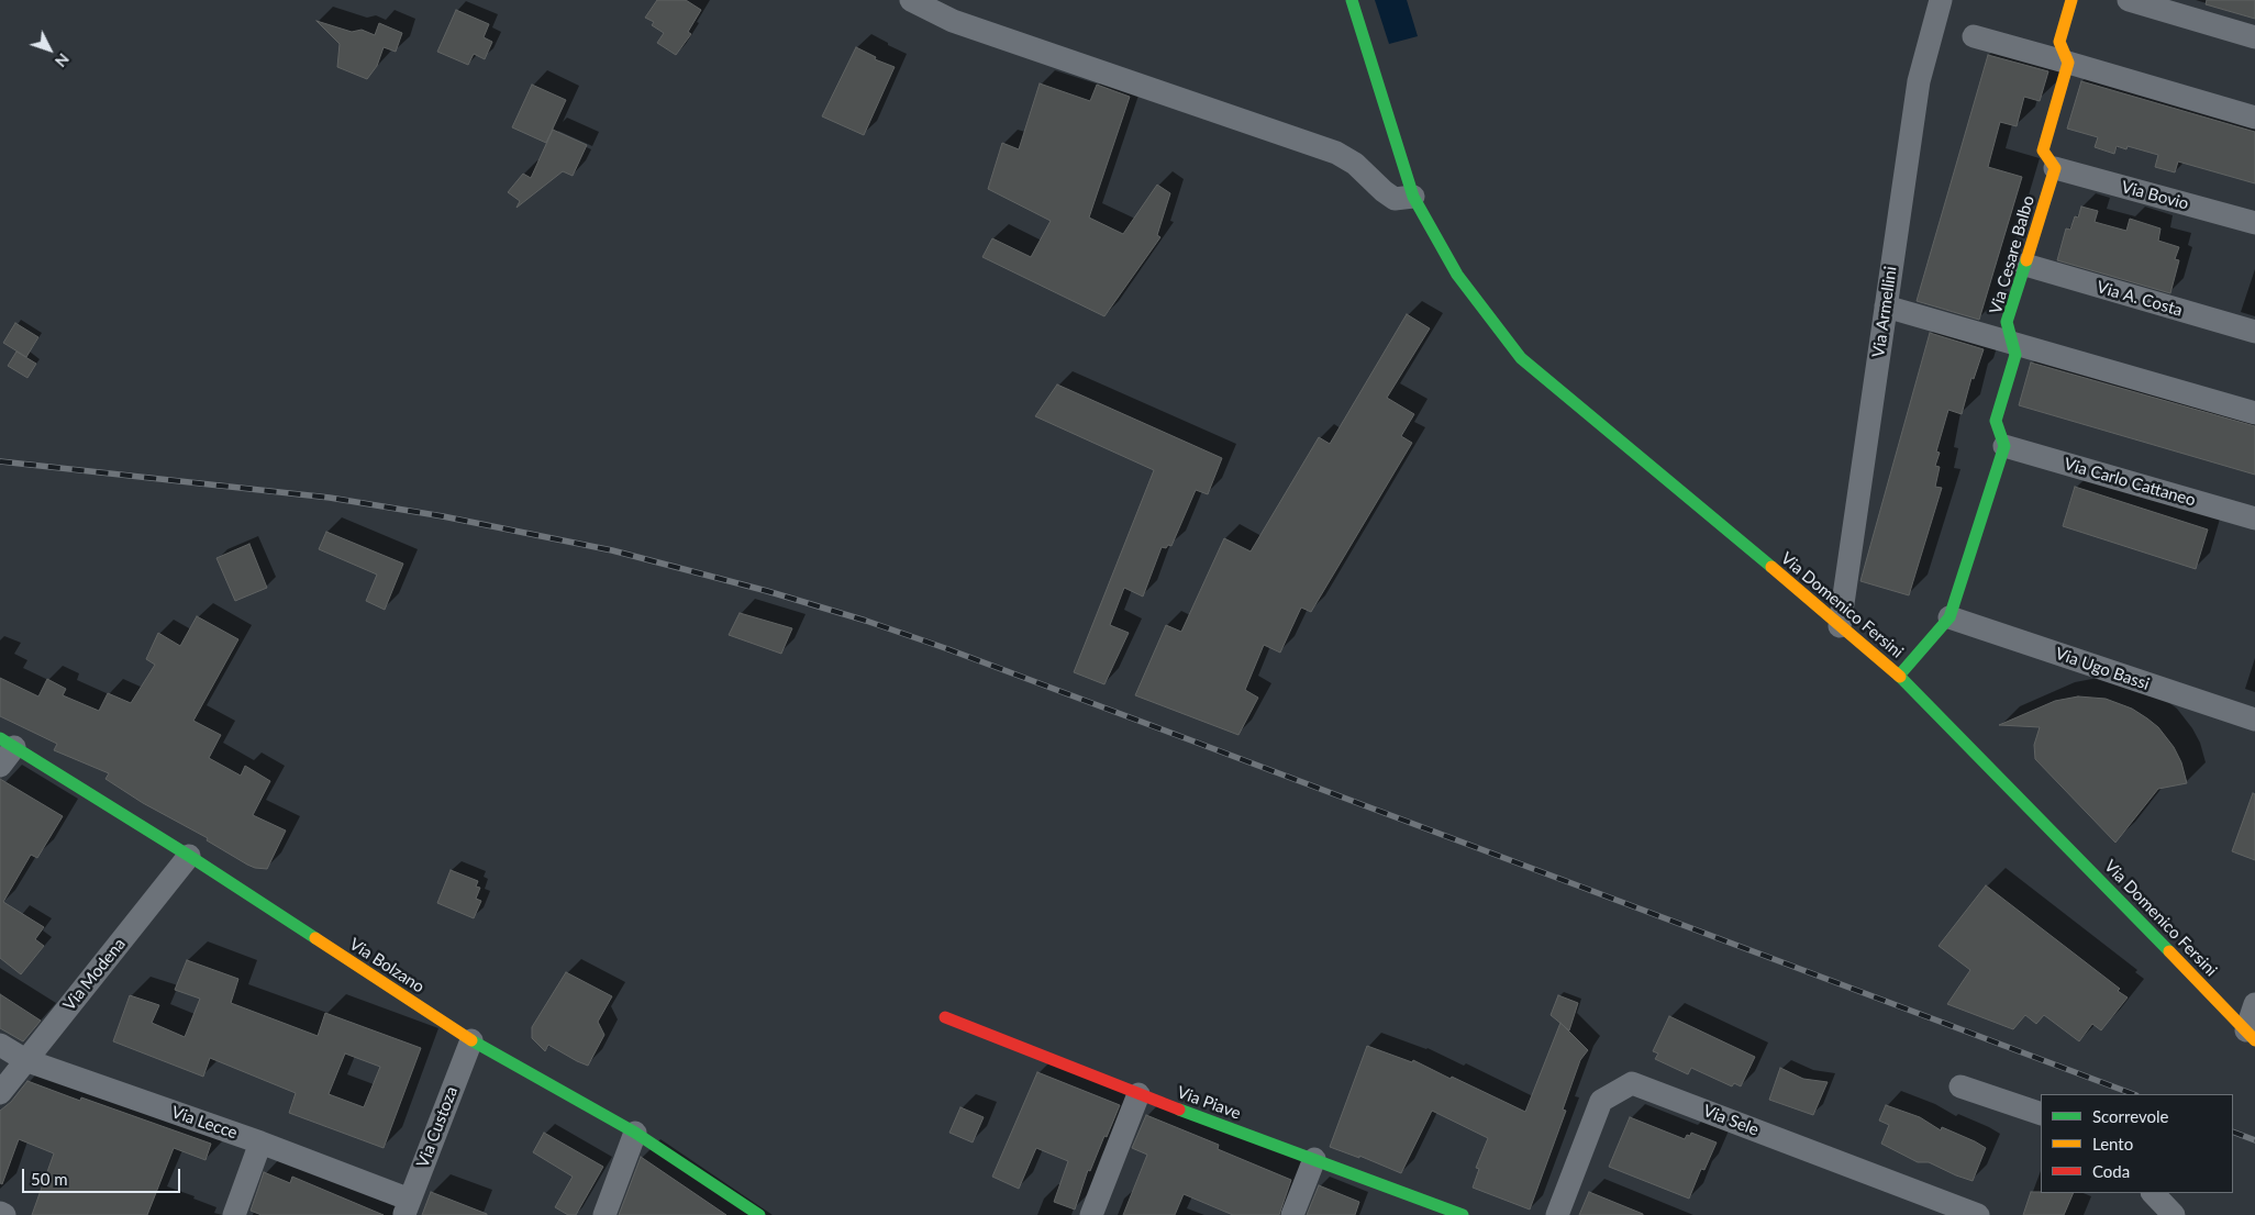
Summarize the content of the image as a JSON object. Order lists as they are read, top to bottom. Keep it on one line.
{"streets":{"street":["Via Bovio","Via Cesare Balbo","Via A. Costa","Via Armellini","Via Carlo Cattaneo","Via Domenico Fersini","Via Ugo Bassi","Via Bolzano","Via Modena","Via Piave","Via Sele","Via Lecce","Via Custoza"]},"crossings":[["Via Bovio","Via Cesare Balbo"],["Via Cesare Balbo","Via A. Costa"],["Via Cesare Balbo","Via Carlo Cattaneo"],["Via Armellini","Via Domenico Fersini"],["Via Bolzano","Via Modena"],["Via Bolzano","Via Custoza"],["Via Modena","Via Lecce"],["Via Lecce","Via Custoza"]],"legend":["Scorrevole","Lento","Coda"],"scale_bar":"50 m","north":"bottom right"}
